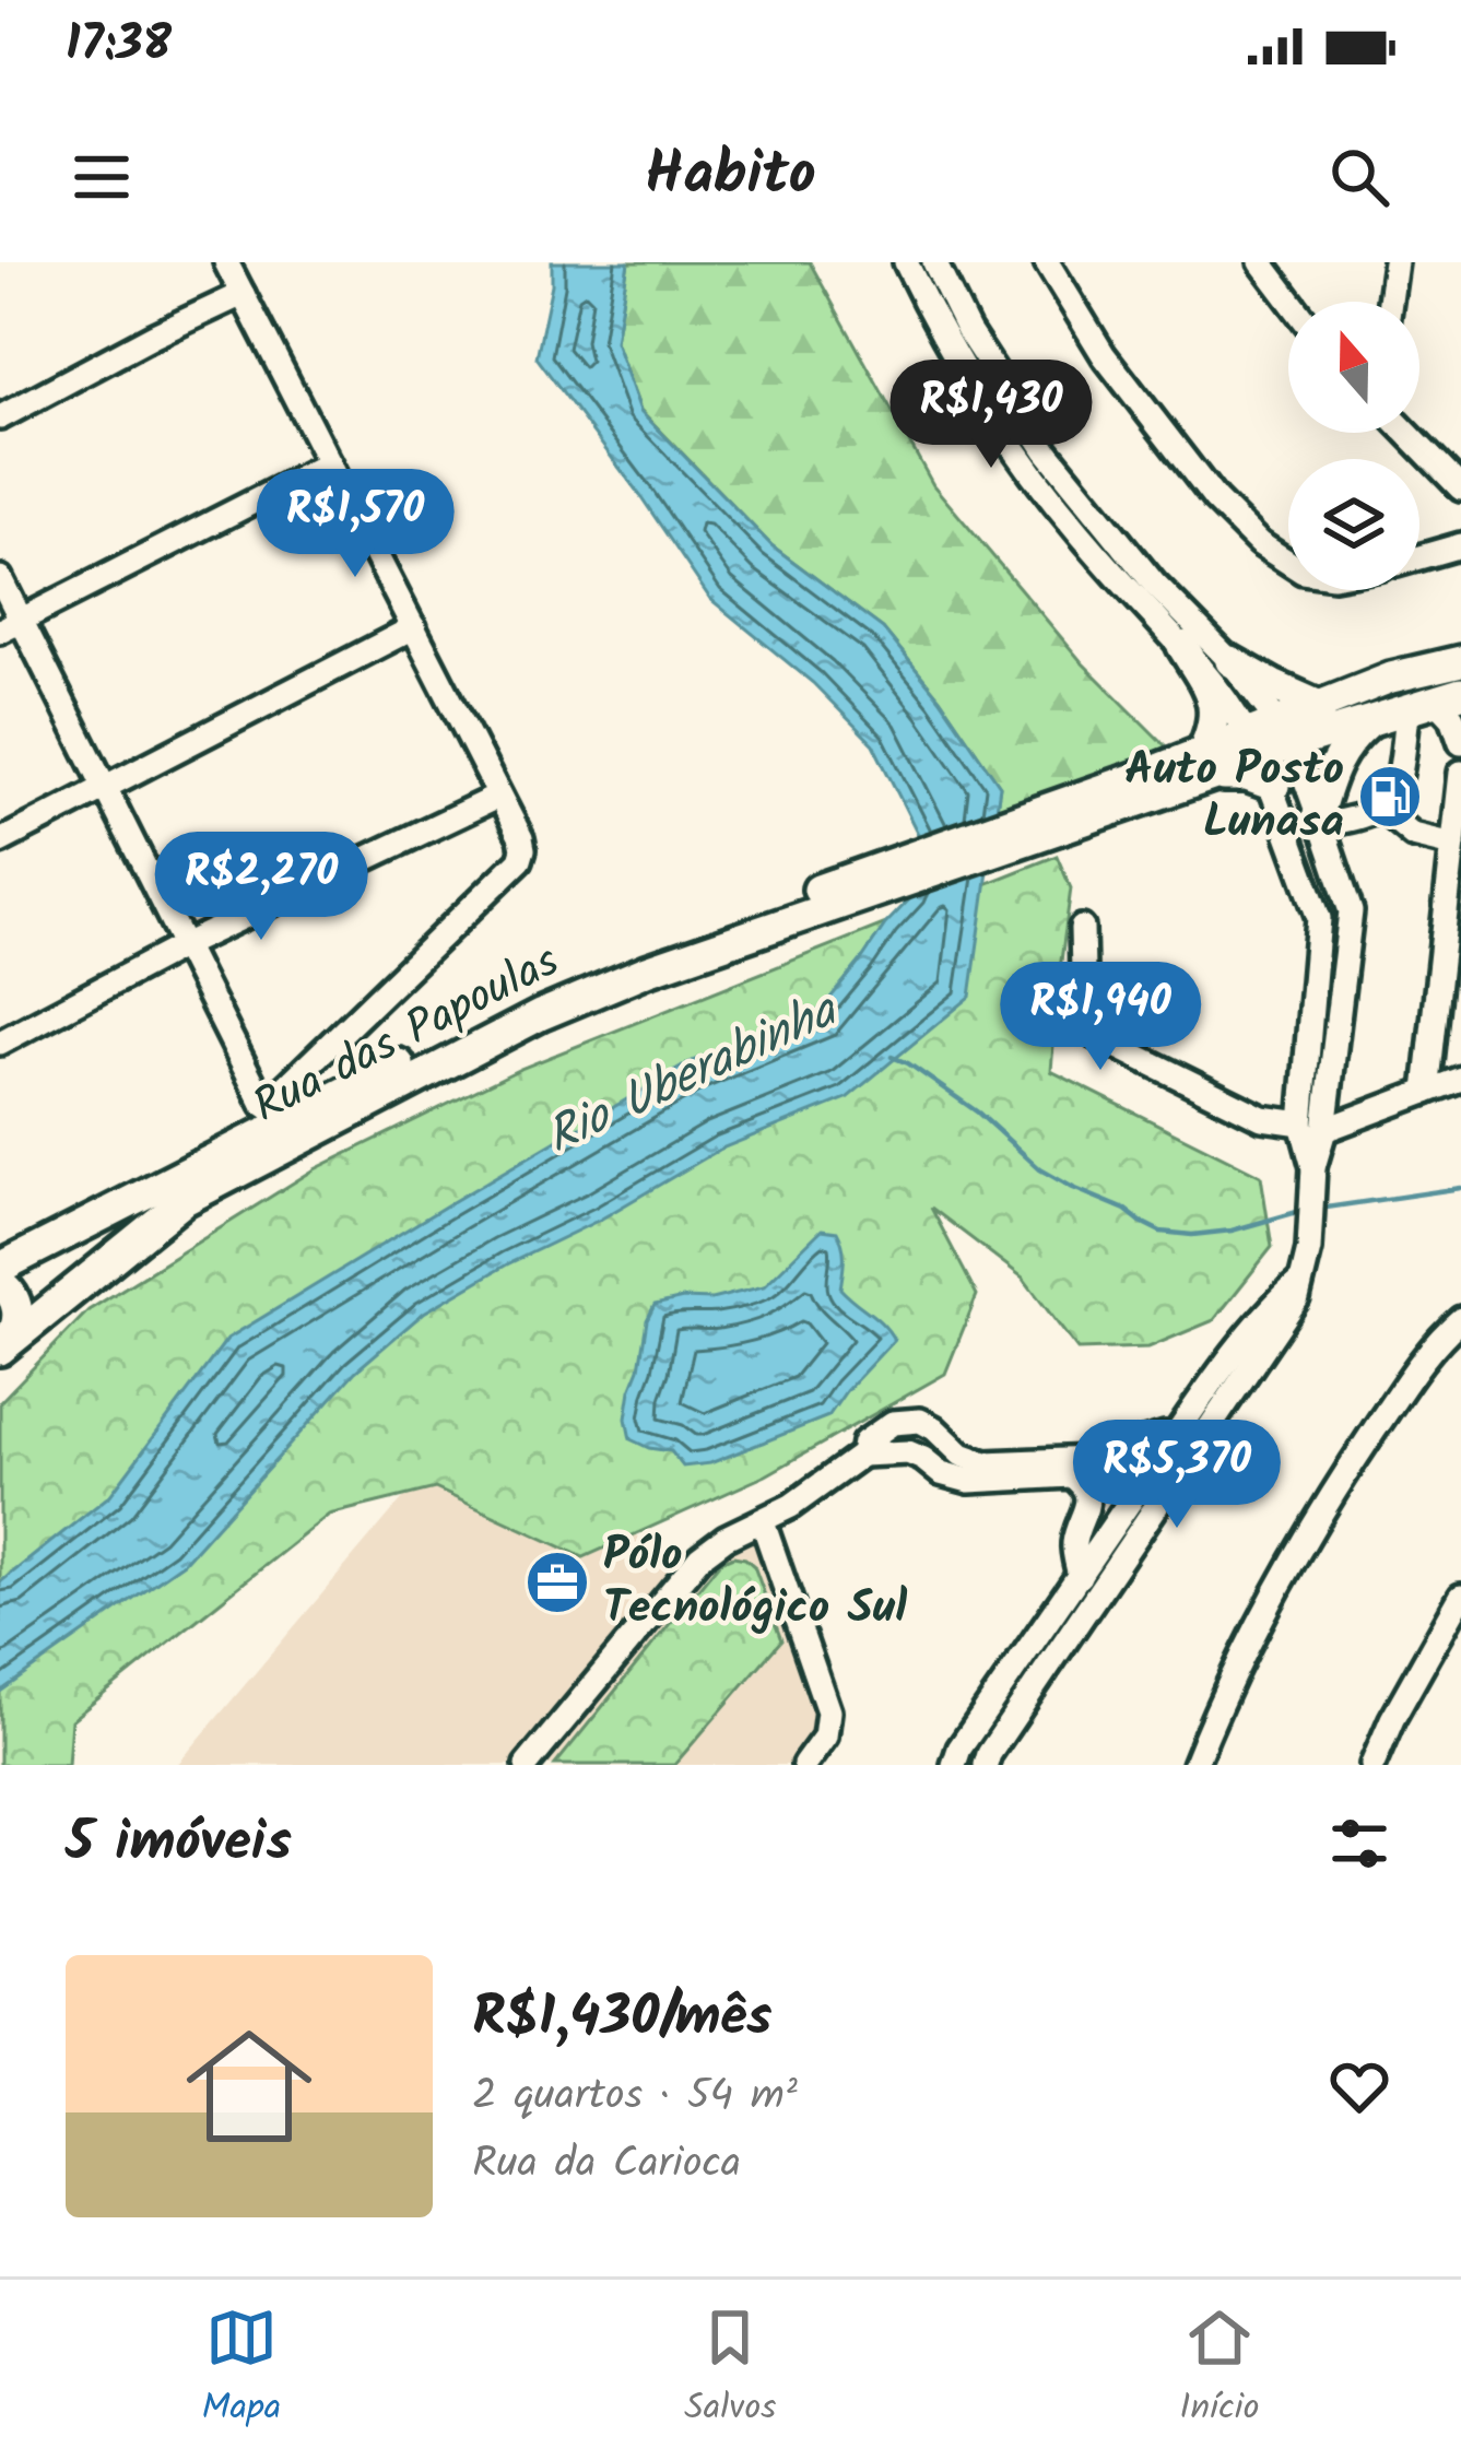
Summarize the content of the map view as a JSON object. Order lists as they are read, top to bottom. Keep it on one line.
{"streets":{"main road":["Rua das Papoulas"]},"water":["Rio Uberabinha"],"places":{"fuel station":["Auto Posto Lunasa"],"office":["Pólo Tecnológico Sul"]},"north":"top","page":{"status":"17:38","header":"Habito","price":["R$1,430","R$1,570","R$2,270","R$1,940","R$5,370"],"heading":"5 imóveis","list":[{"name":"R$1,430/mês","note":"2 quartos · 54 m² · Rua da Carioca"}],"tabs":["Mapa","Salvos","Início"]}}
